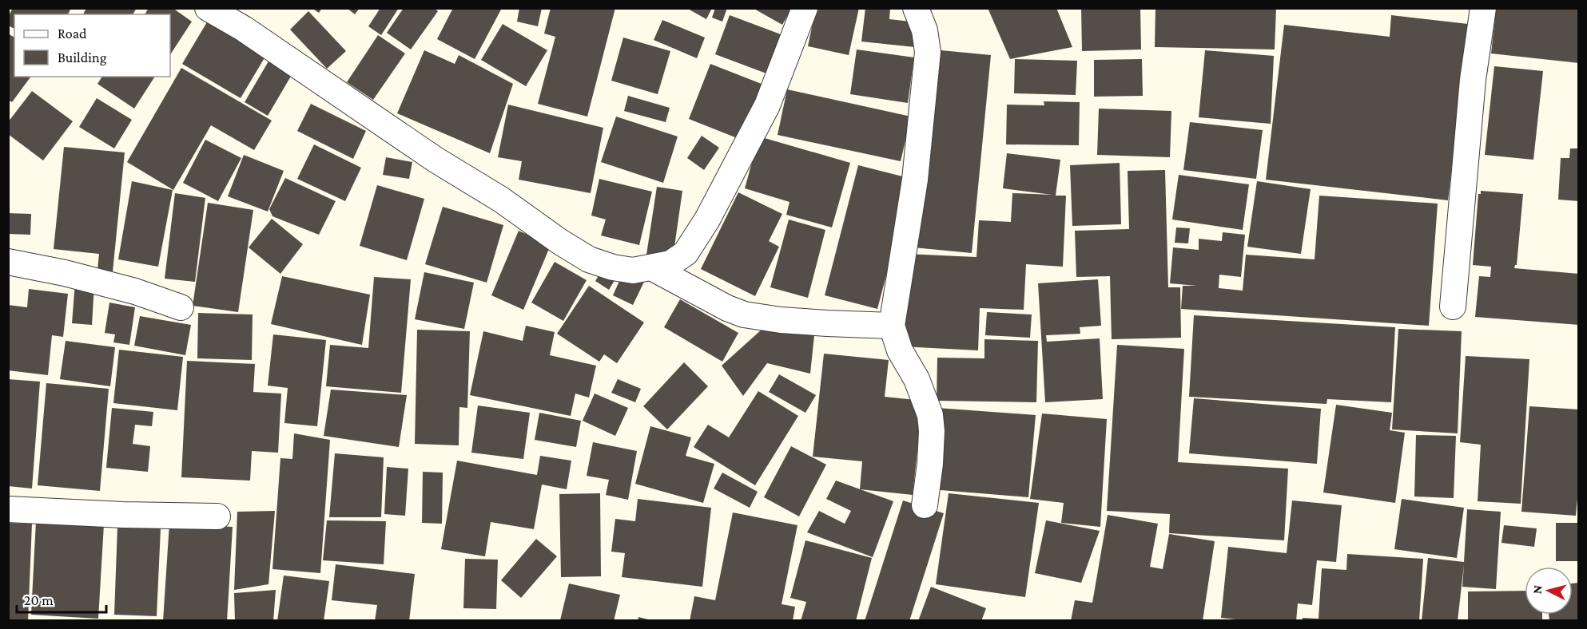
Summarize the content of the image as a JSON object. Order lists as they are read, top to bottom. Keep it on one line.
{"legend":["Road","Building"],"scale_bar":"20 m","north":"left"}
